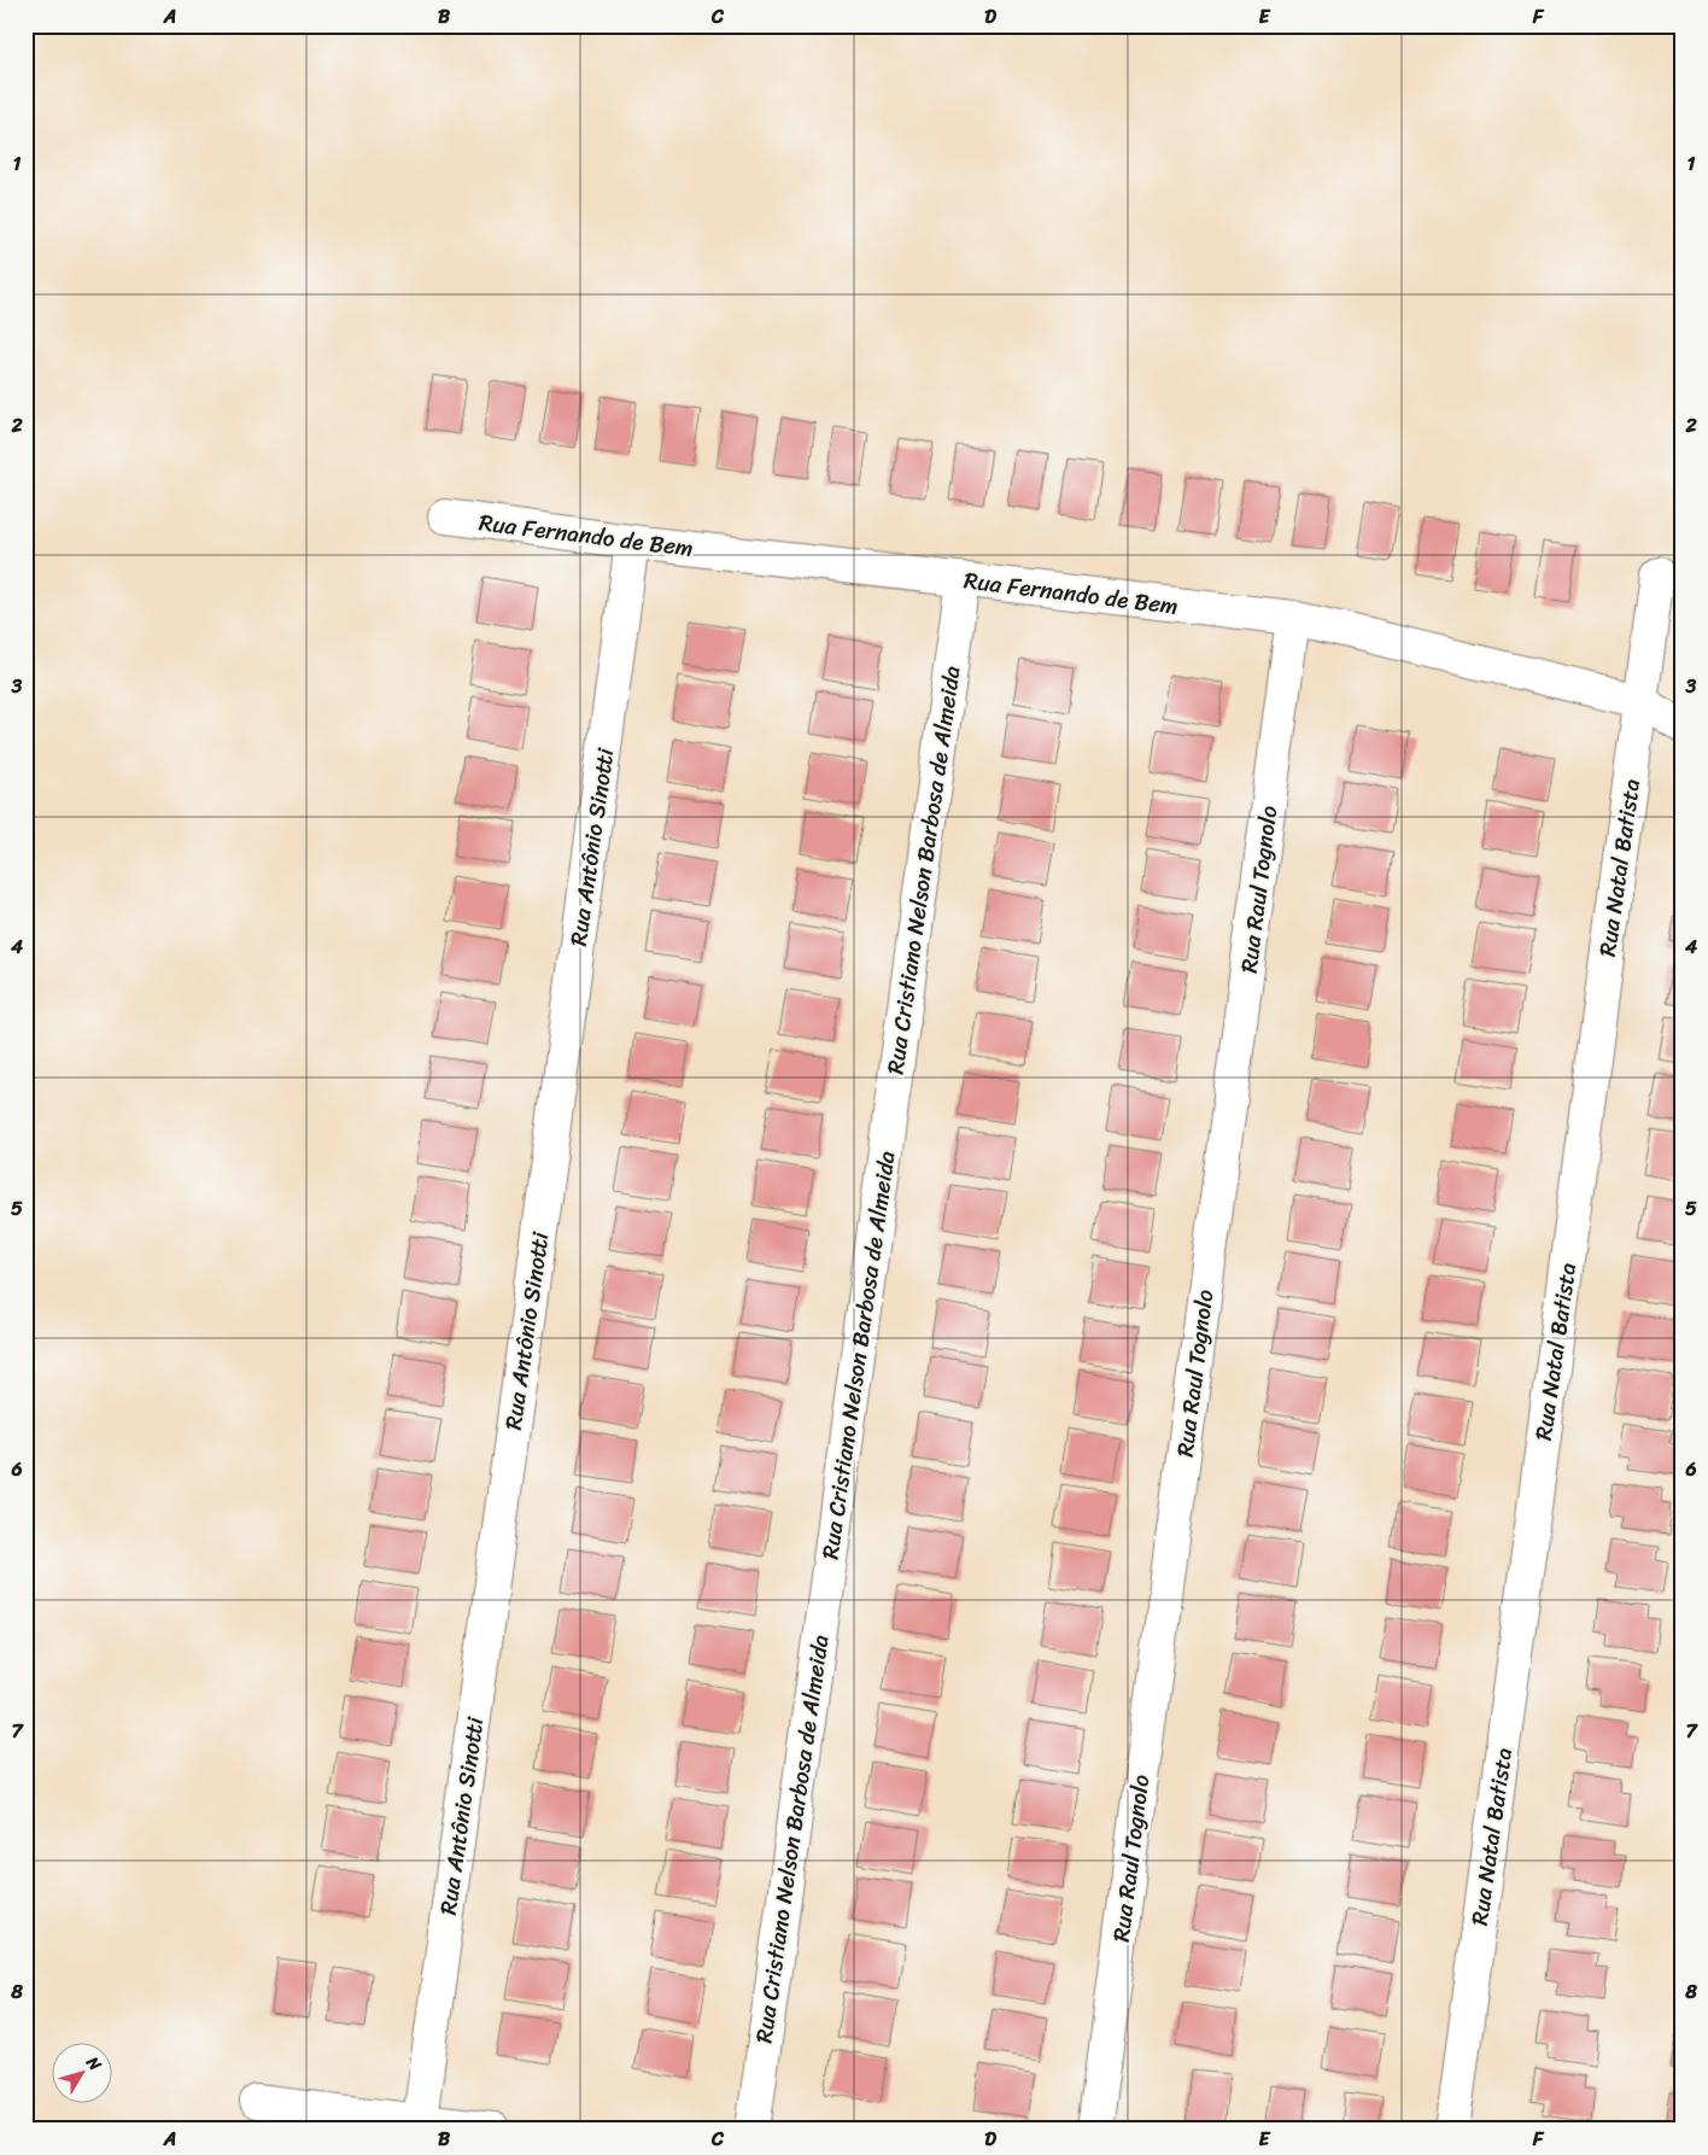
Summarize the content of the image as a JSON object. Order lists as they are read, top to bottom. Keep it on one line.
{"streets":{"street":["Rua Fernando de Bem","Rua Antônio Sinotti","Rua Natal Batista","Rua Cristiano Nelson Barbosa de Almeida","Rua Raul Tognolo"]},"crossings":[["Rua Fernando de Bem","Rua Antônio Sinotti"],["Rua Fernando de Bem","Rua Natal Batista"],["Rua Fernando de Bem","Rua Cristiano Nelson Barbosa de Almeida"],["Rua Fernando de Bem","Rua Raul Tognolo"]],"north":"top right","grid":{"columns":["A","B","C","D","E","F"],"rows":["1","2","3","4","5","6","7","8"]}}
